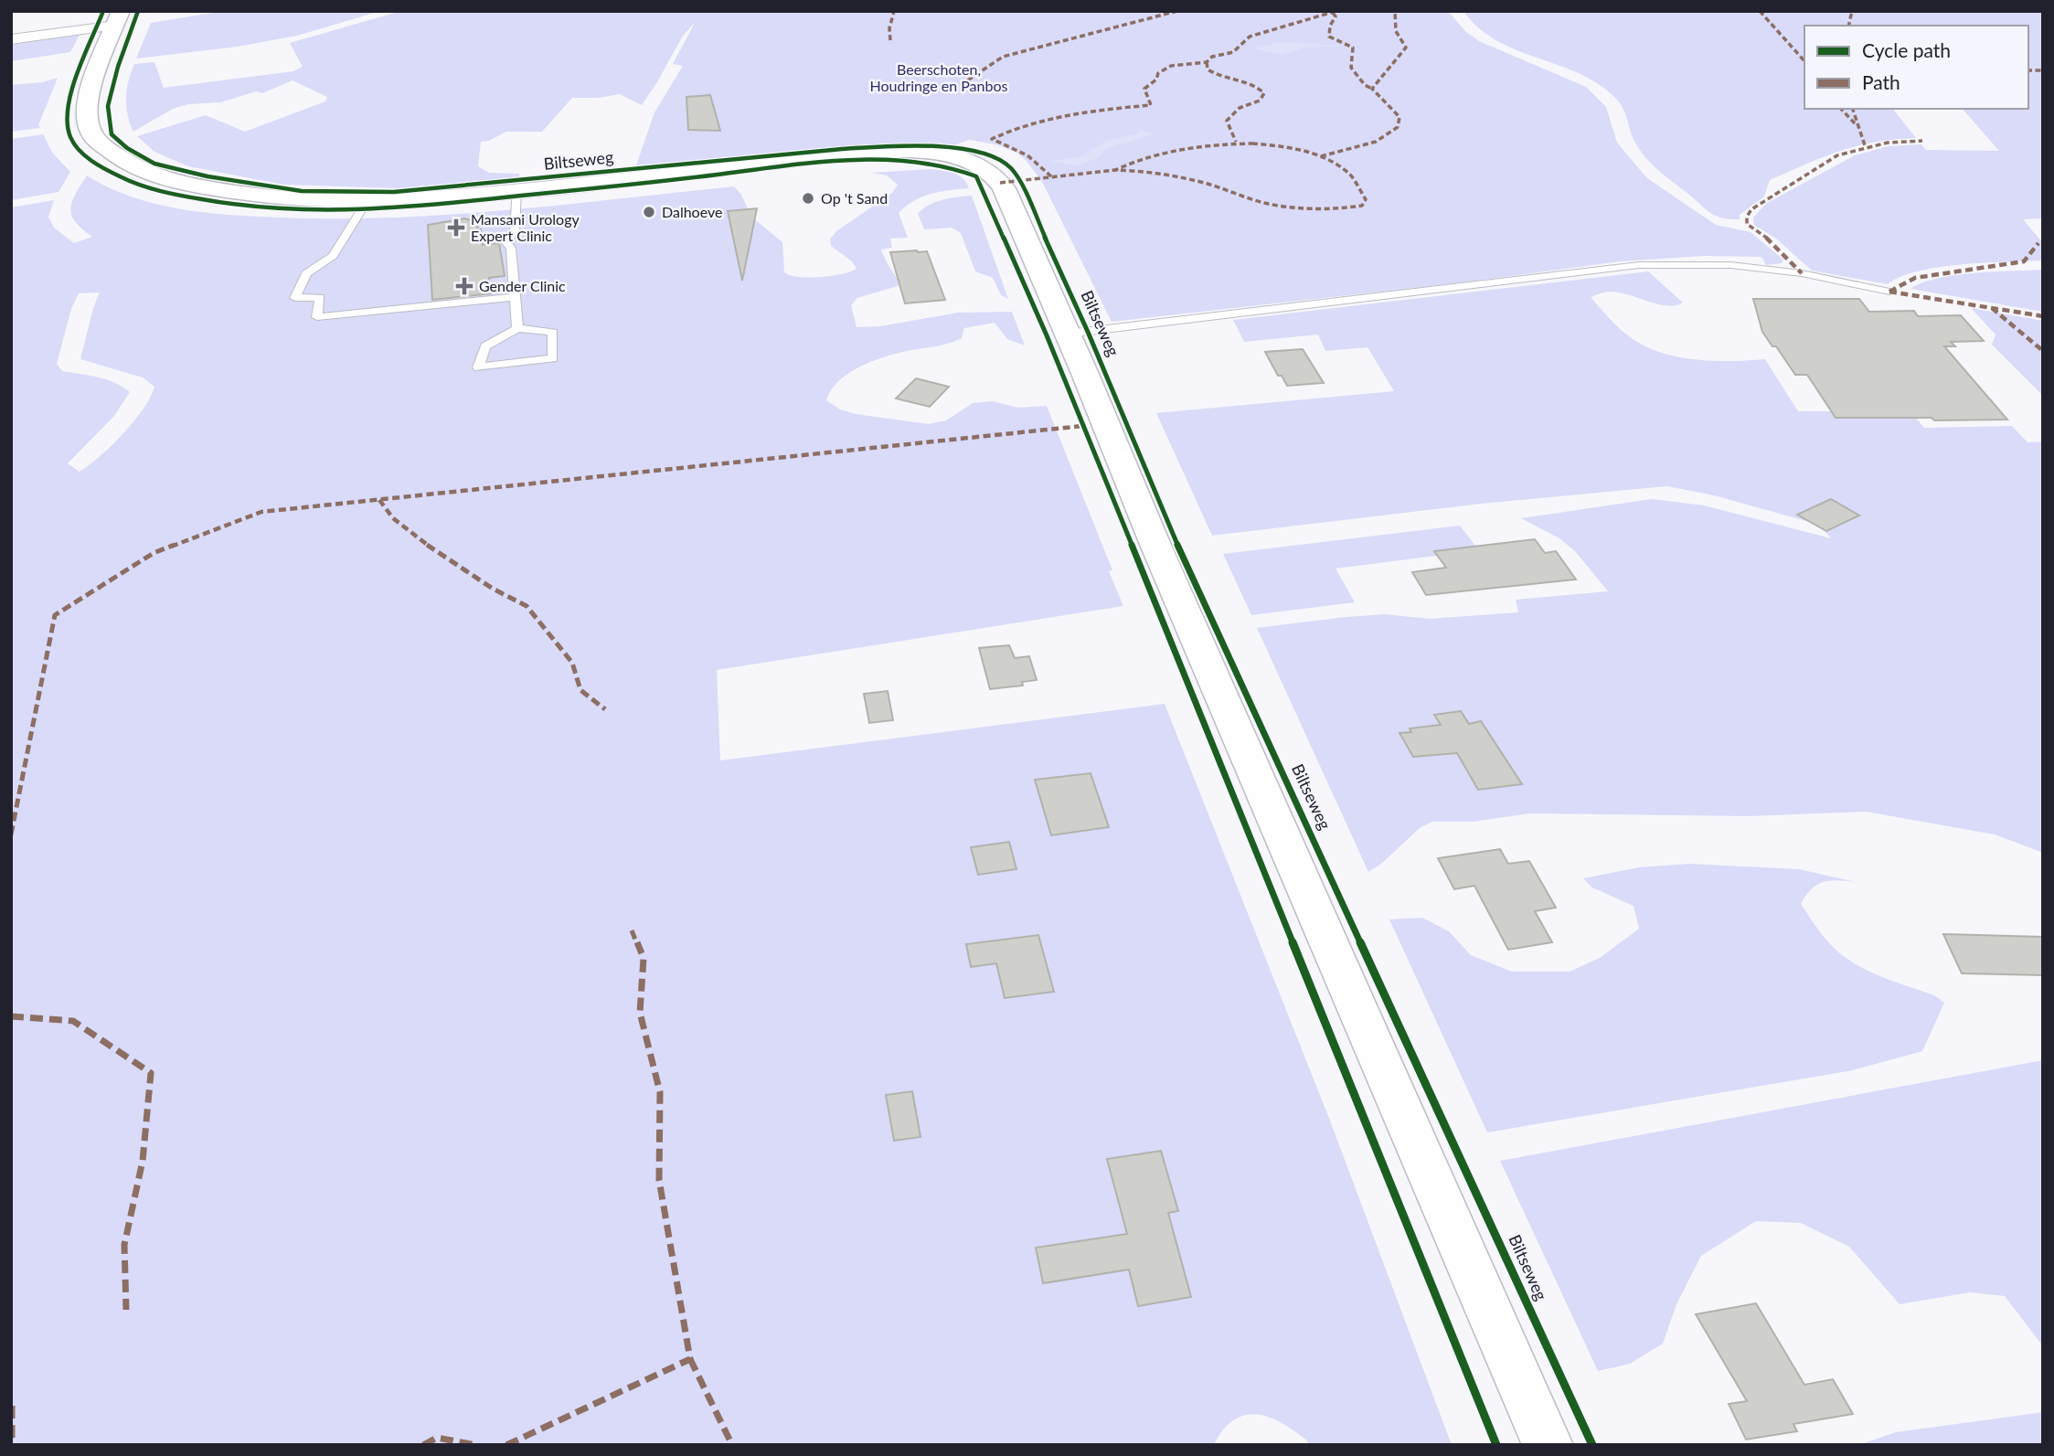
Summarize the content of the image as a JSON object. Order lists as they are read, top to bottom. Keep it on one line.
{"streets":{"street":["Biltseweg"]},"parks":["Beerschoten, Houdringe en Panbos"],"places":{"other":["Op 't Sand","Dalhoeve"],"health":["Mansani Urology Expert Clinic","Gender Clinic"]},"legend":["Cycle path","Path"]}
